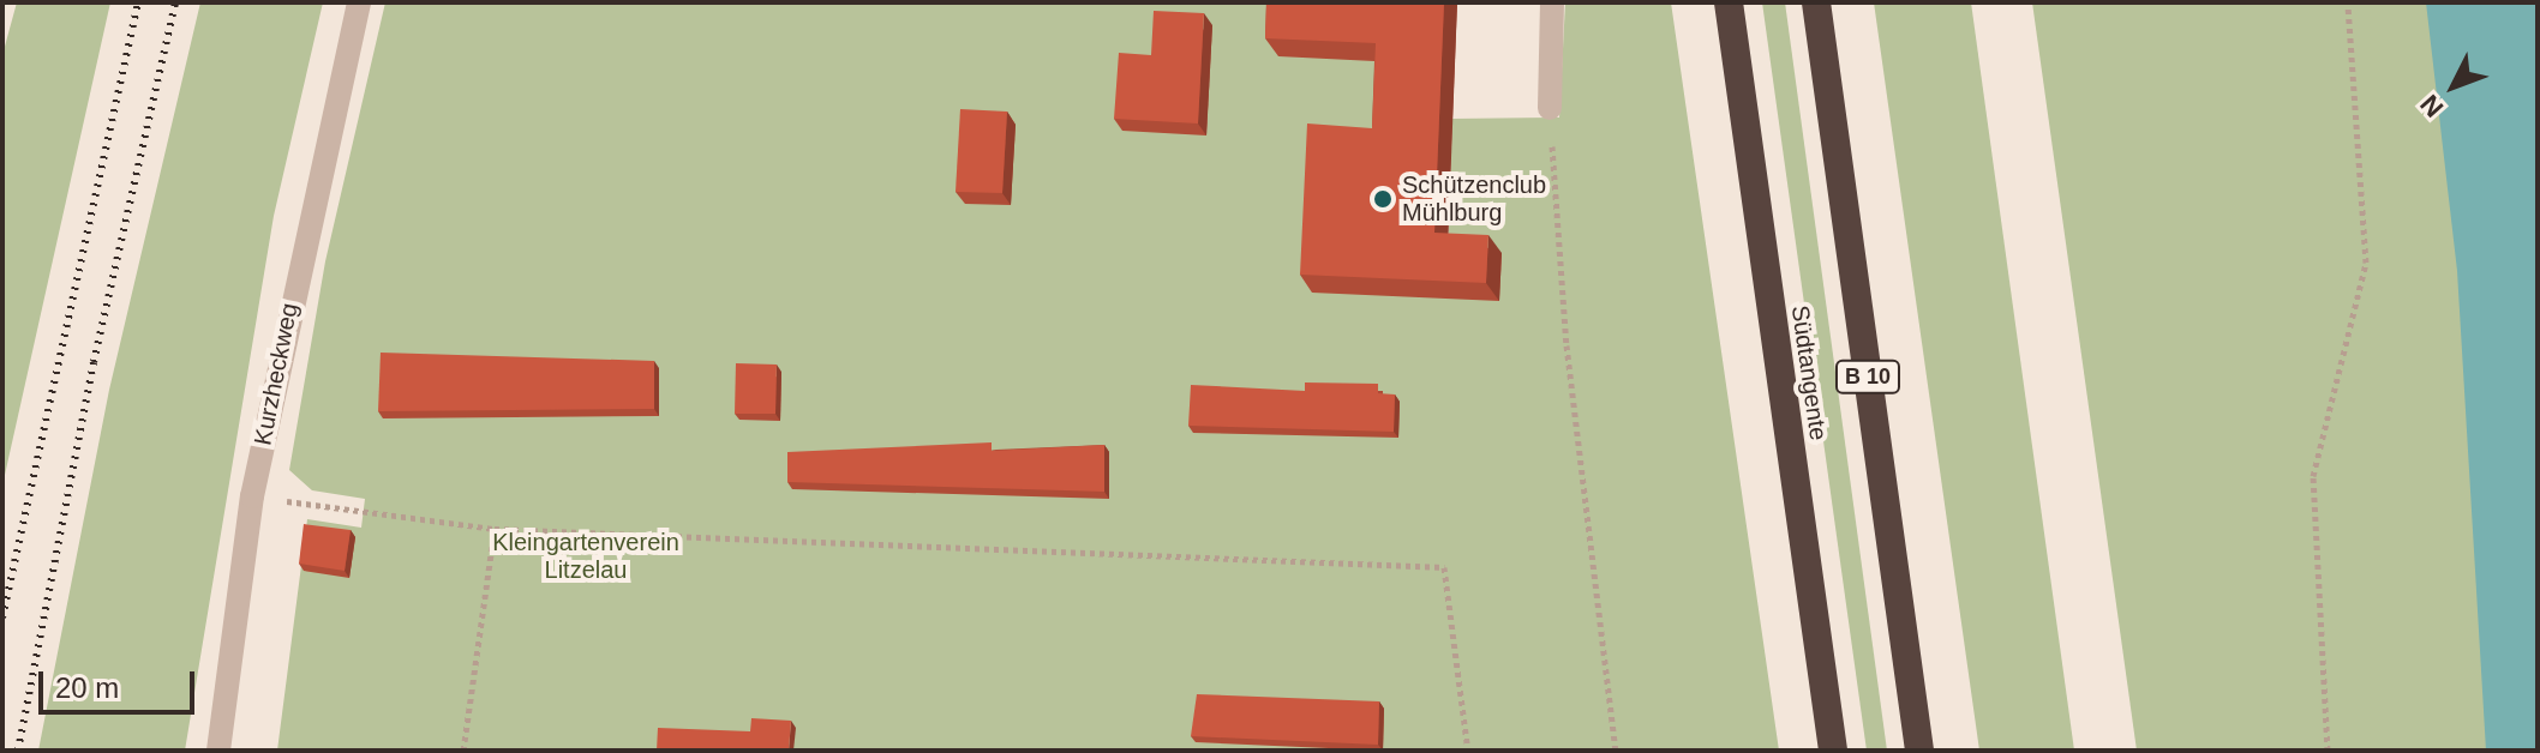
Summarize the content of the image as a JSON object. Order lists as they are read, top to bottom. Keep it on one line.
{"streets":{"highway":["Südtangente","B 10"],"street":["Kurzheckweg"]},"parks":["Kleingartenverein Litzelau"],"places":["Schützenclub Mühlburg"],"scale_bar":"20 m","north":"bottom left"}
